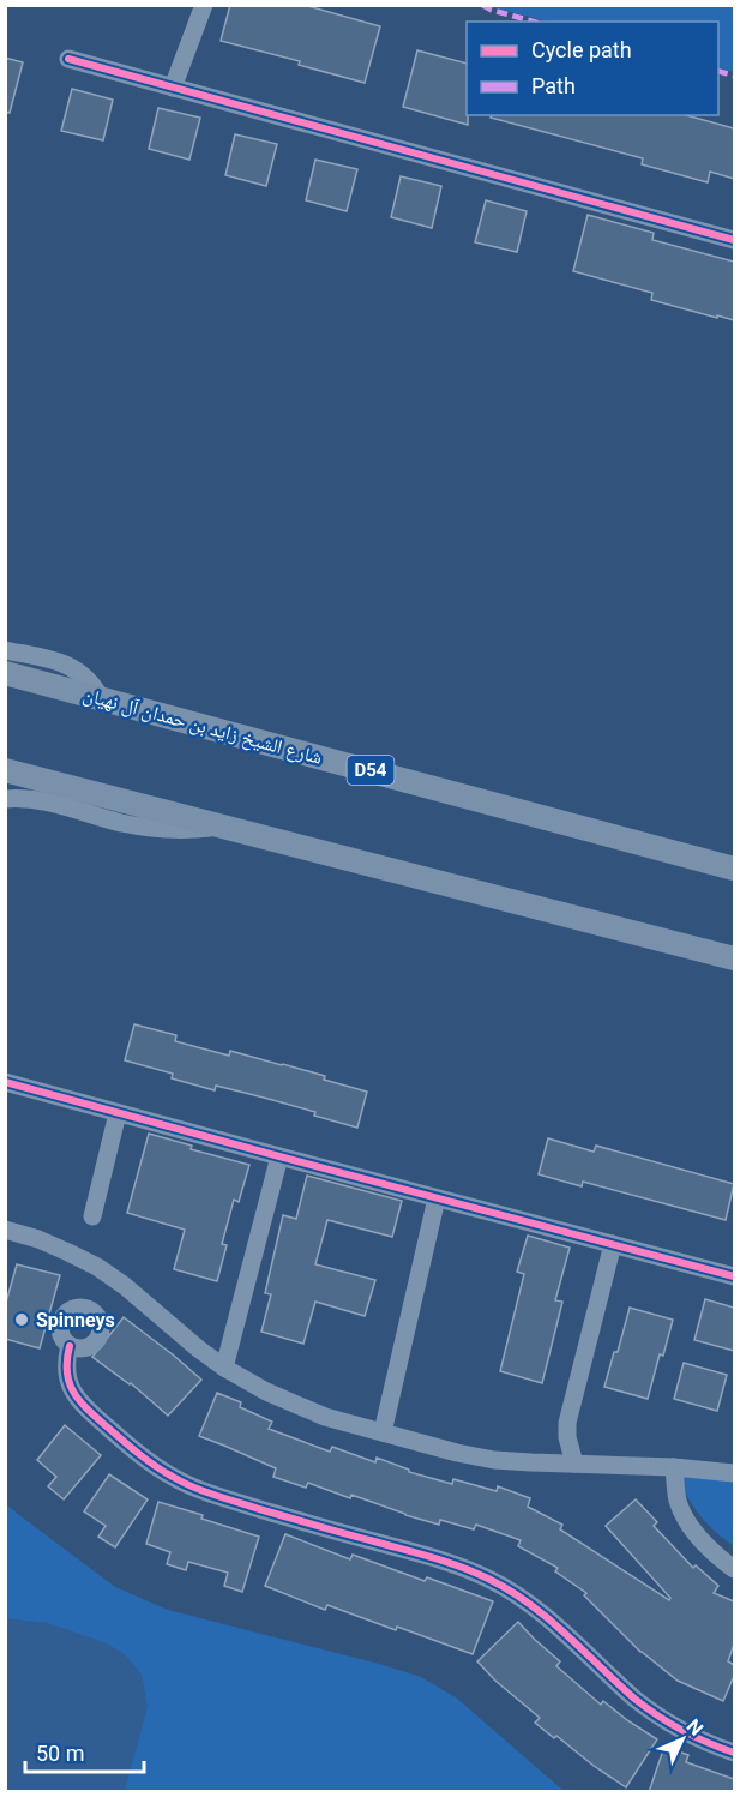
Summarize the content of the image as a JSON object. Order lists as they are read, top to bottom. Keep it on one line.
{"streets":{"main road":["شارع الشيخ زايد بن حمدان آل نهيان","D54"]},"places":["Spinneys"],"legend":["Cycle path","Path"],"scale_bar":"50 m","north":"top right"}
